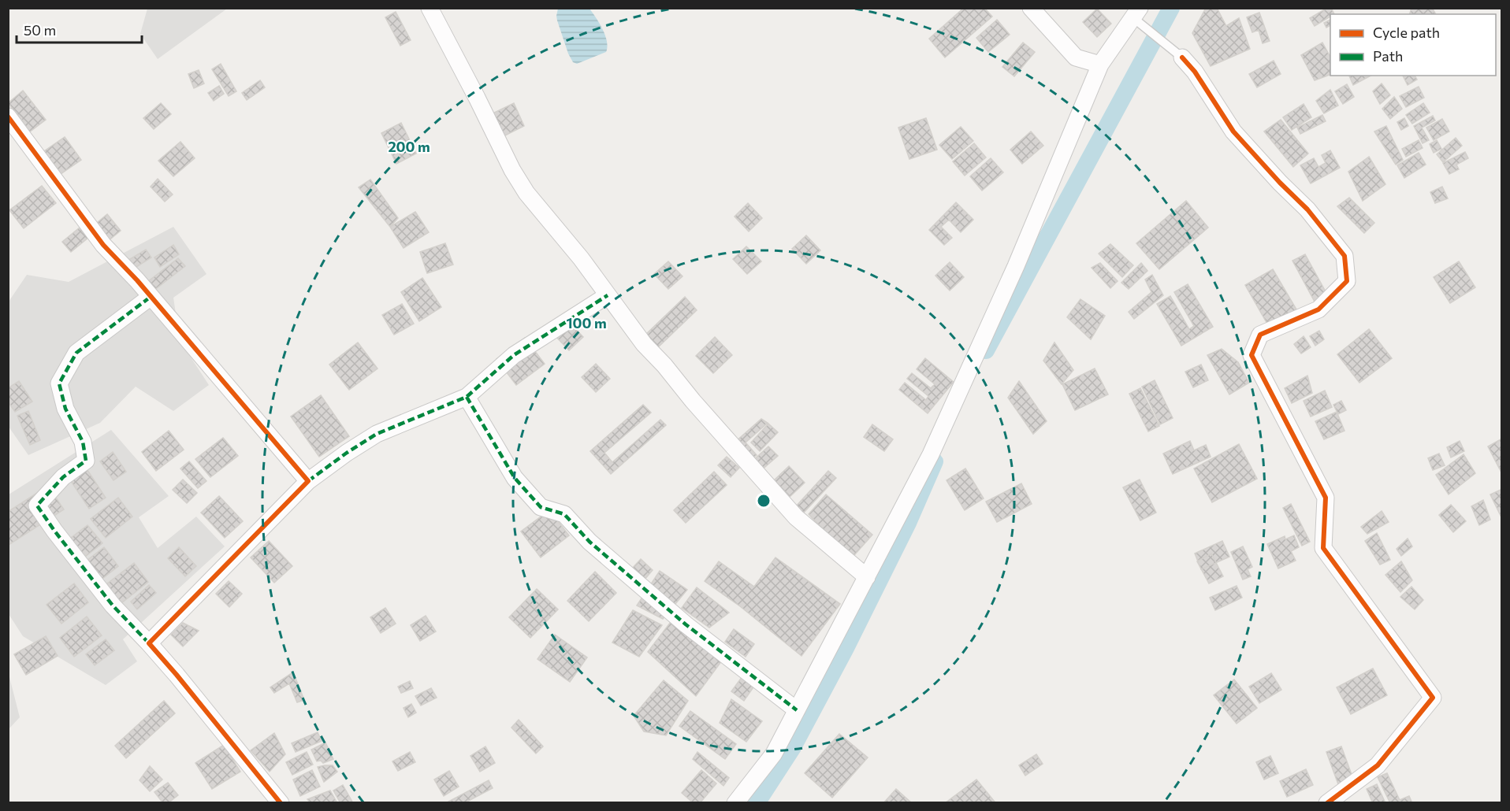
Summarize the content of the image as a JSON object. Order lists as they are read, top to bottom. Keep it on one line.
{"legend":["Cycle path","Path"],"scale_bar":"50 m","rings":["200 m","100 m"]}
